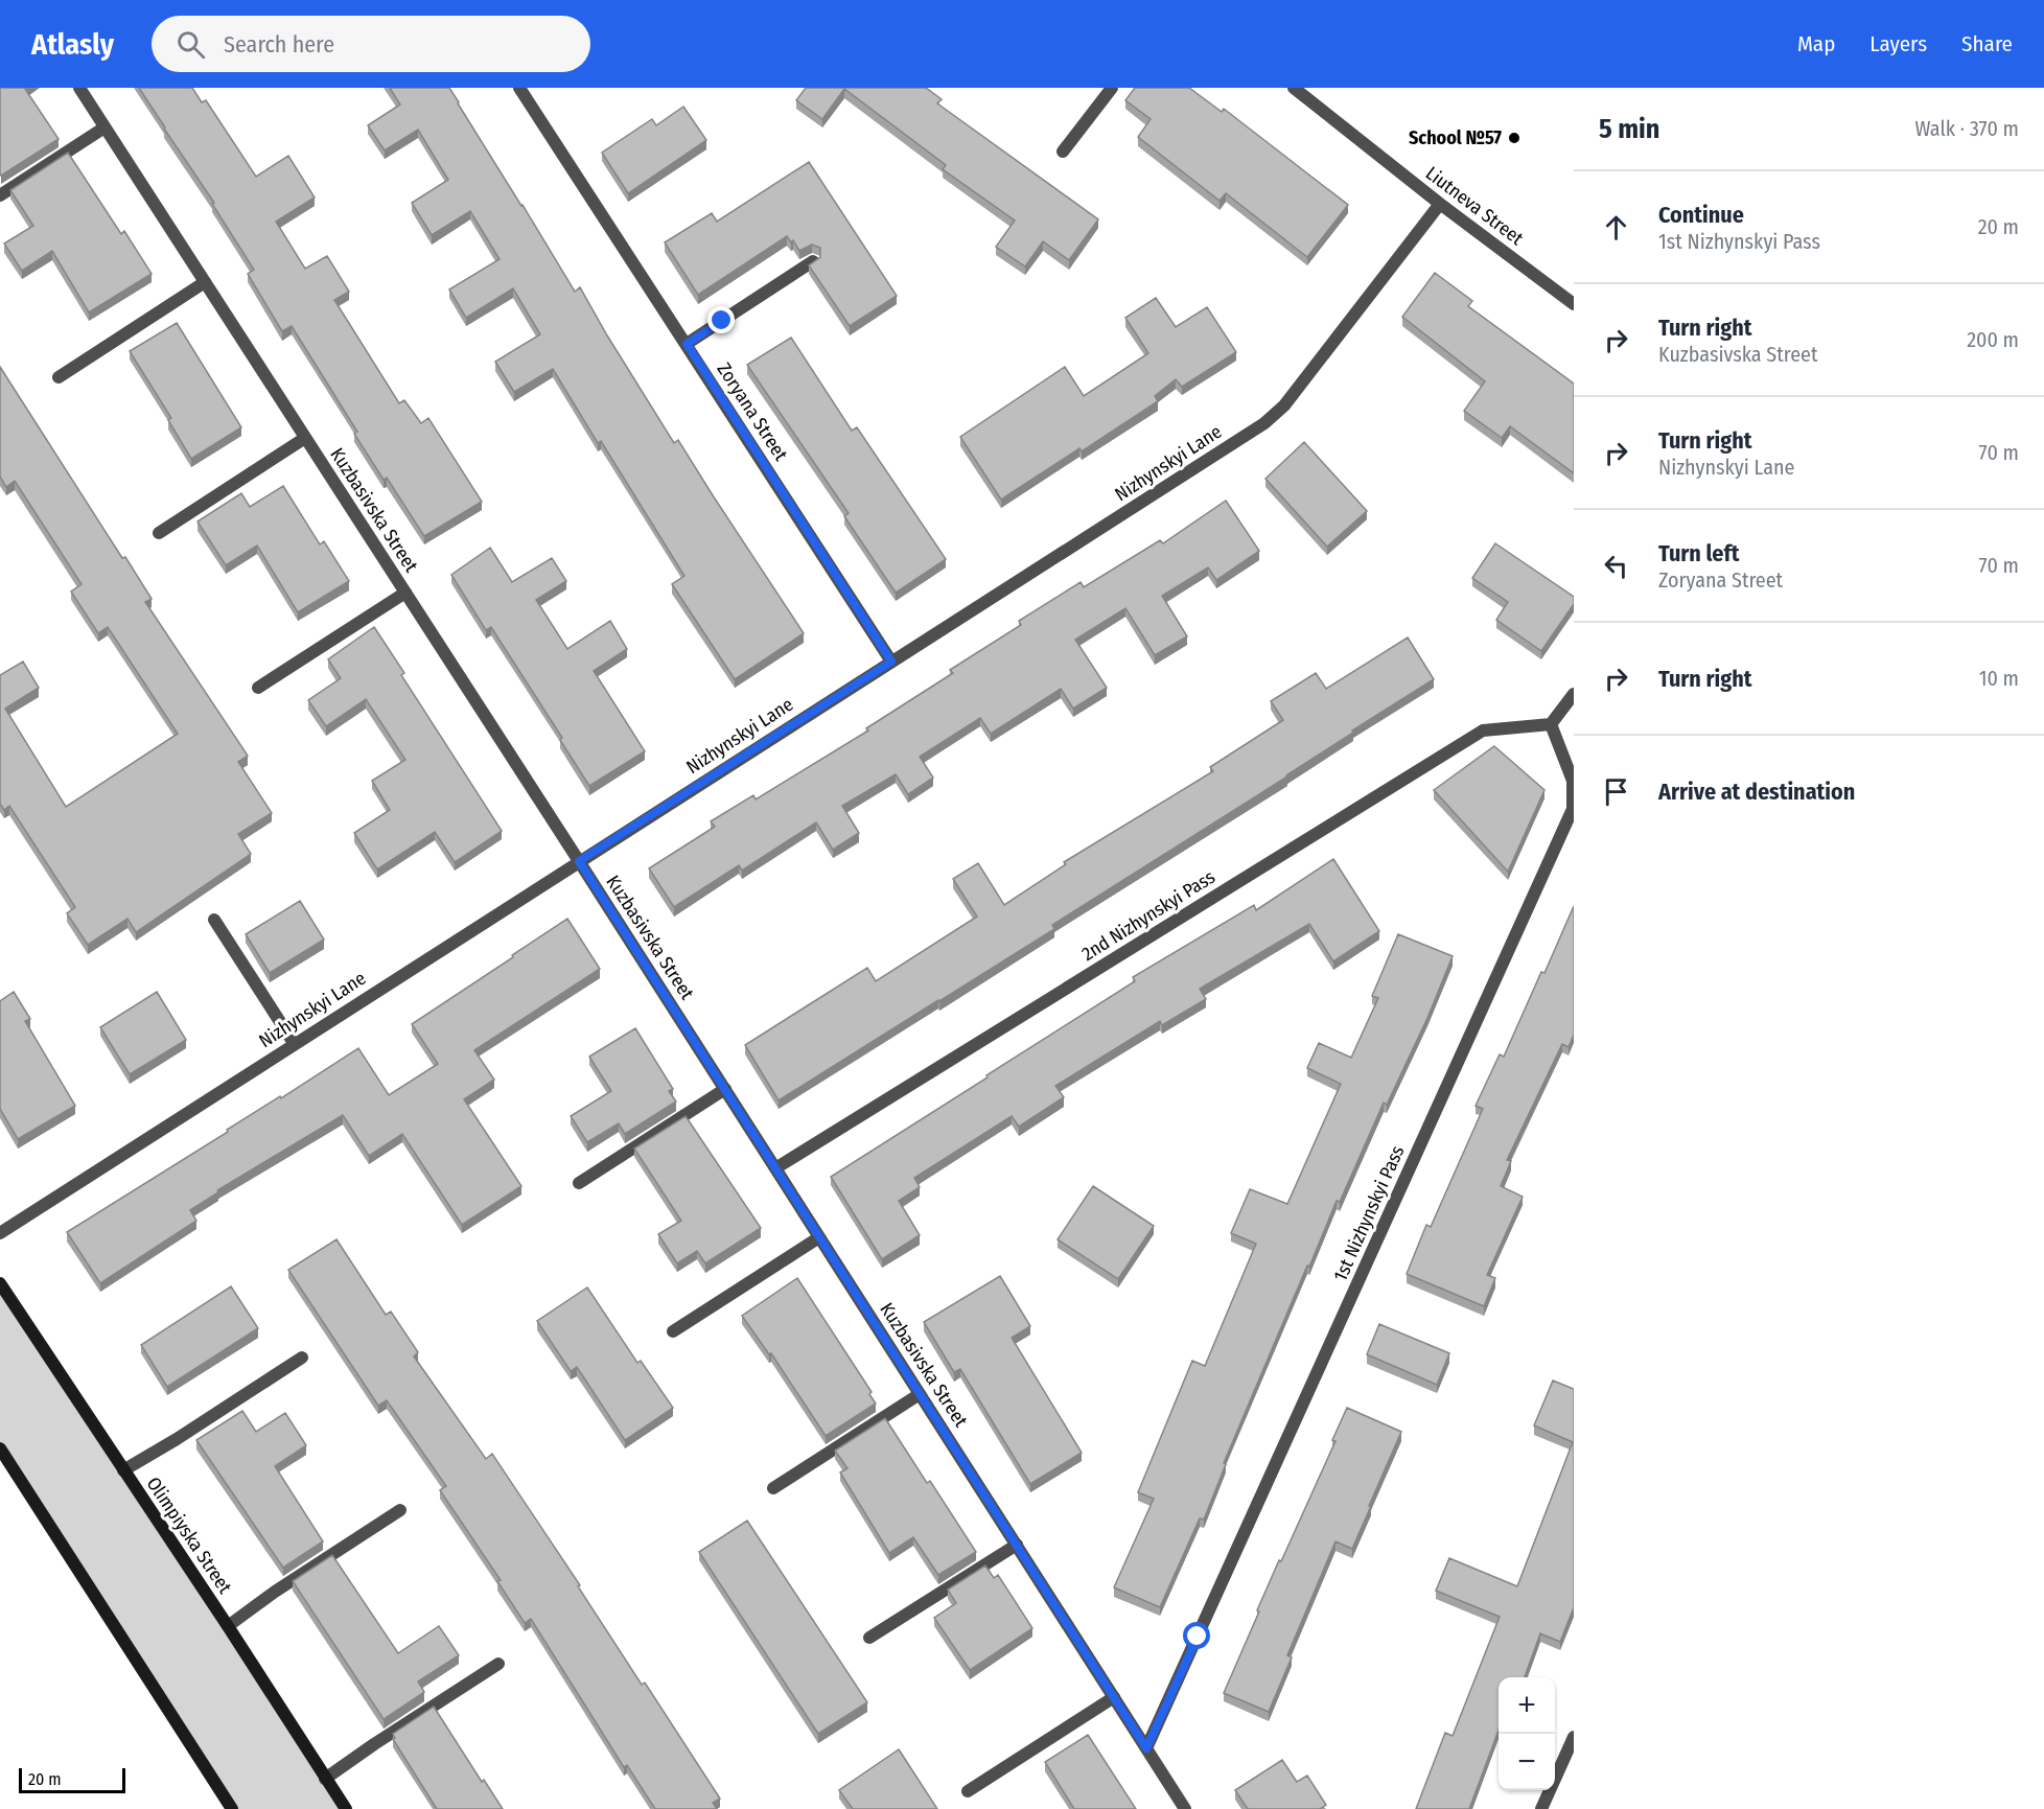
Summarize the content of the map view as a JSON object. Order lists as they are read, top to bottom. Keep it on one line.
{"streets":{"main road":["Olimpiyska Street"],"street":["Liutneva Street","Zoryana Street","Nizhynskyi Lane","Kuzbasivska Street","2nd Nizhynskyi Pass","1st Nizhynskyi Pass"]},"crossings":[["Liutneva Street","Nizhynskyi Lane"],["Zoryana Street","Nizhynskyi Lane"],["Nizhynskyi Lane","Kuzbasivska Street"],["Kuzbasivska Street","2nd Nizhynskyi Pass"],["Kuzbasivska Street","1st Nizhynskyi Pass"],["2nd Nizhynskyi Pass","1st Nizhynskyi Pass"]],"places":["School №57"],"scale_bar":"20 m","page":{"header":"Atlasly","search":"Search here","nav":["Map","Layers","Share"],"heading":["5 min","Walk · 370 m"],"list":[["Continue","1st Nizhynskyi Pass","20 m"],["Turn right","Kuzbasivska Street","200 m"],["Turn right","Nizhynskyi Lane","70 m"],["Turn left","Zoryana Street","70 m"],["Turn right","10 m"],"Arrive at destination"],"map_buttons":["+","−"],"scale":"20 m"}}
